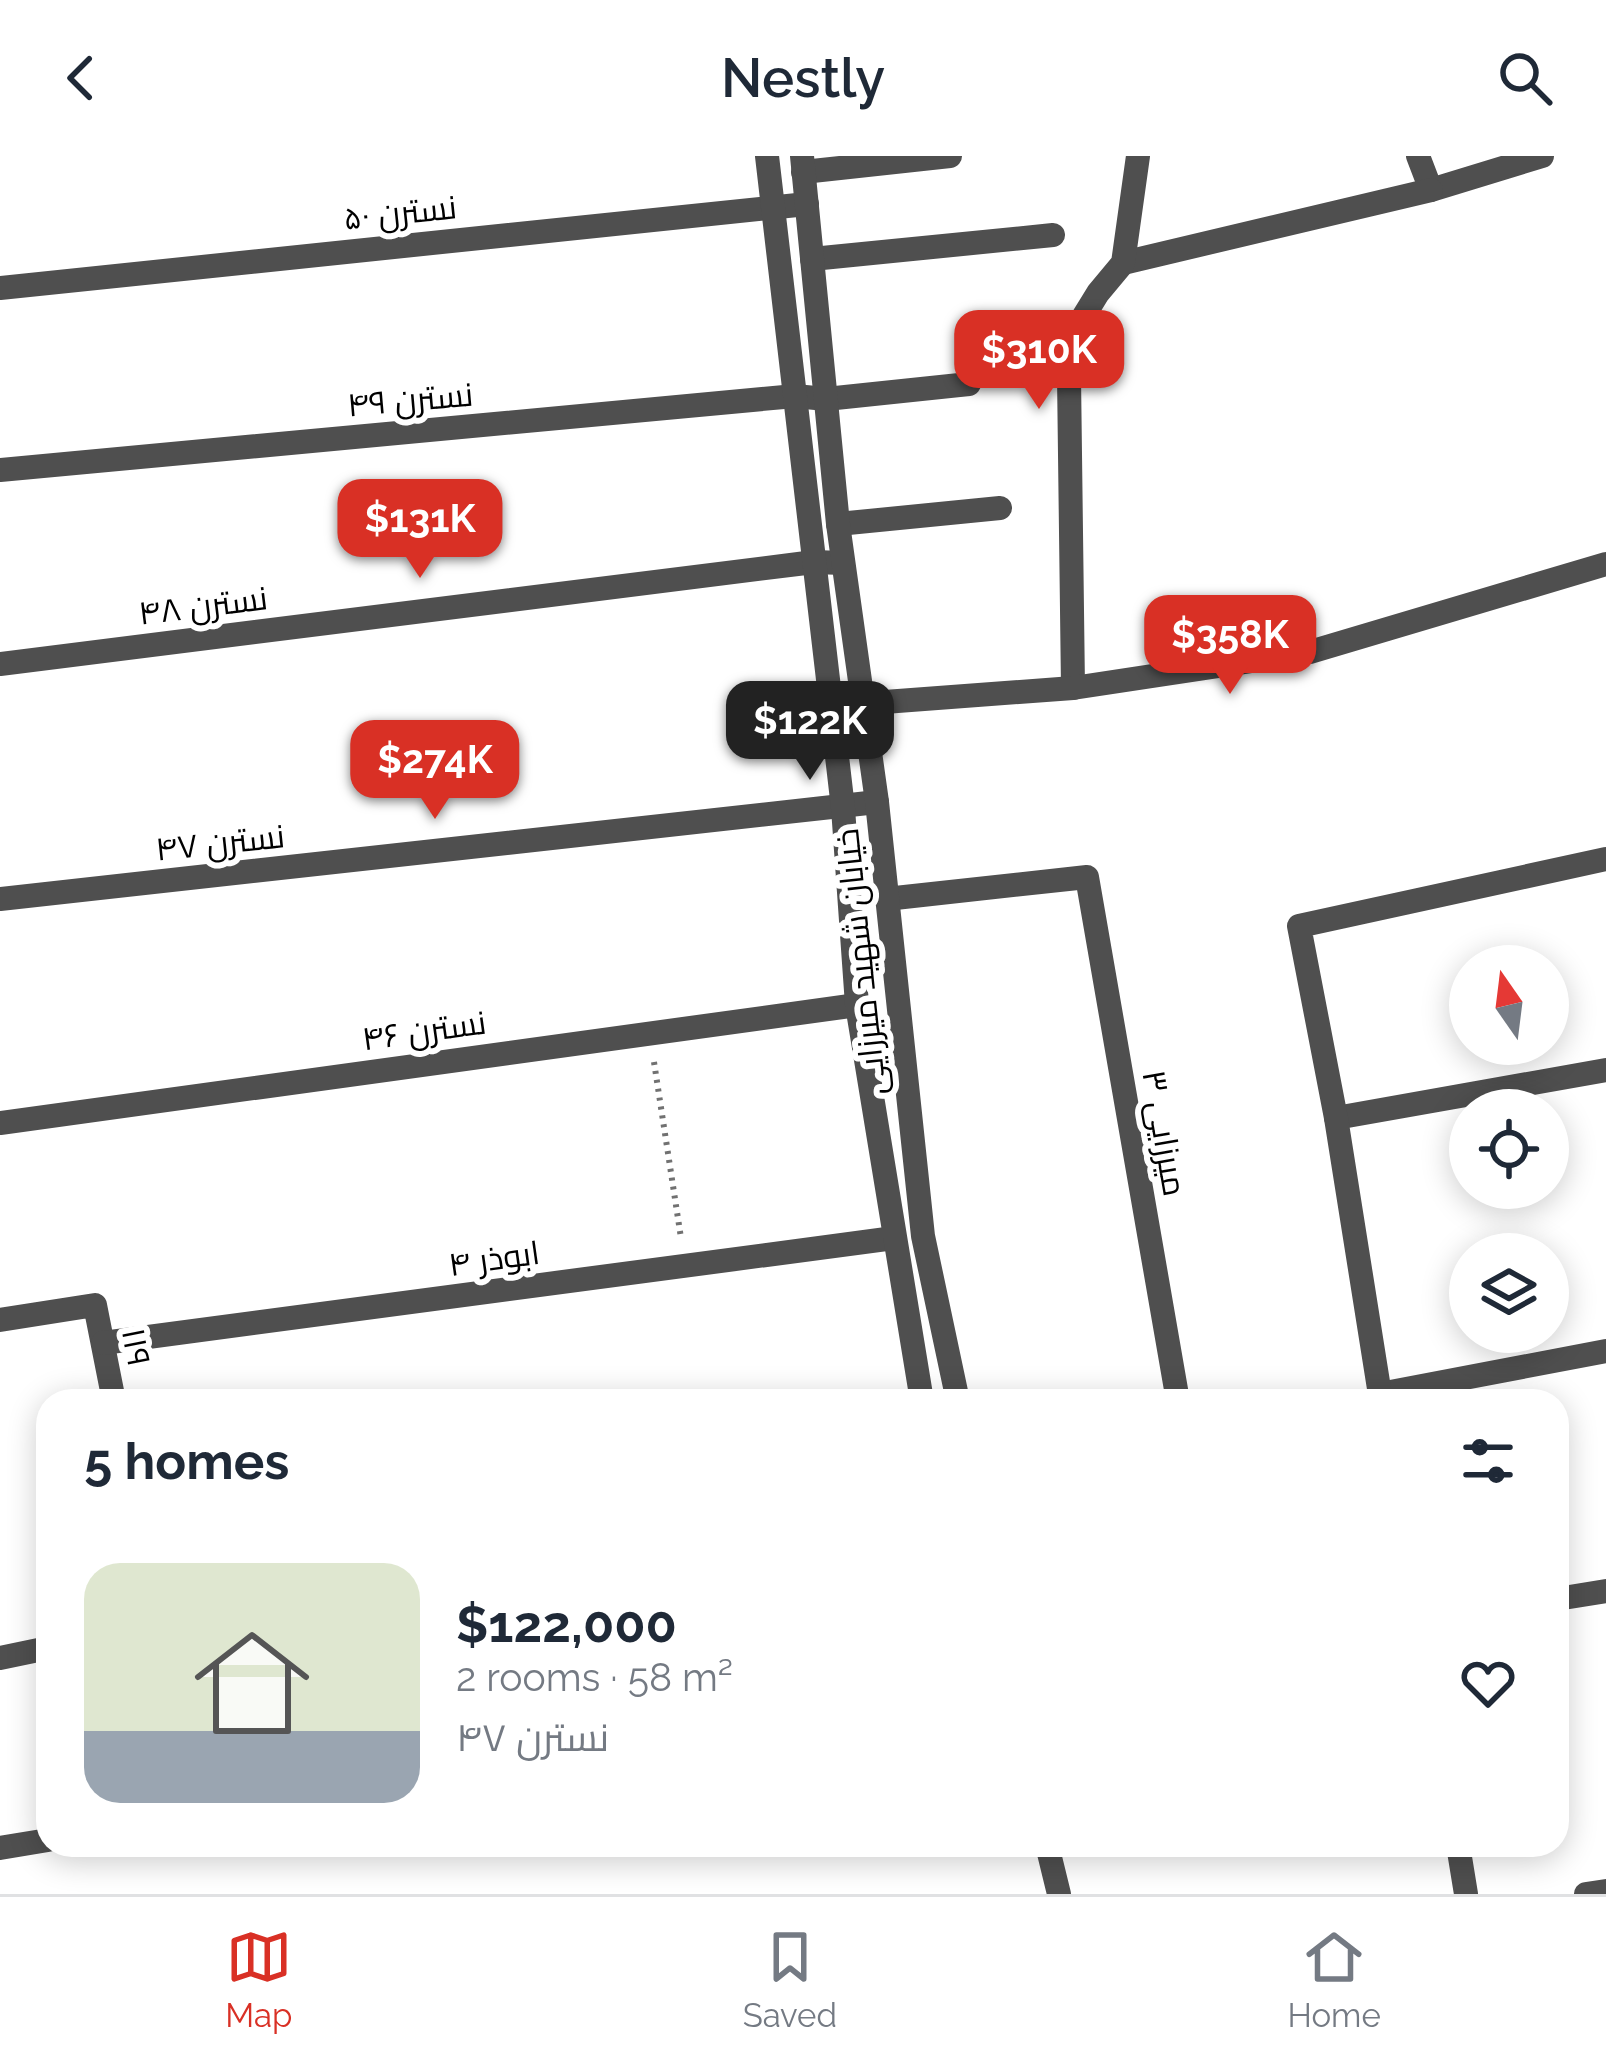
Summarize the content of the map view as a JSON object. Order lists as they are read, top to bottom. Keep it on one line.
{"streets":{"street":["نسترن ۵۰","نسترن ۴۹","نسترن ۴۸","نسترن ۴۷","خیابان شهید میرزایی","نسترن ۴۶","میرزایی ۳","ابوذر ۴","۱۱۹"]},"crossings":[["نسترن ۵۰","خیابان شهید میرزایی"],["نسترن ۴۹","خیابان شهید میرزایی"],["نسترن ۴۸","خیابان شهید میرزایی"],["نسترن ۴۷","خیابان شهید میرزایی"],["خیابان شهید میرزایی","نسترن ۴۶"],["خیابان شهید میرزایی","میرزایی ۳"],["خیابان شهید میرزایی","ابوذر ۴"],["ابوذر ۴","۱۱۹"]],"north":"top","page":{"header":"Nestly","price":["$310K","$131K","$358K","$122K","$274K"],"heading":"5 homes","list":[{"name":"$122,000","note":"2 rooms · 58 m² · نسترن ۴۷"}],"tabs":["Map","Saved","Home"]}}
